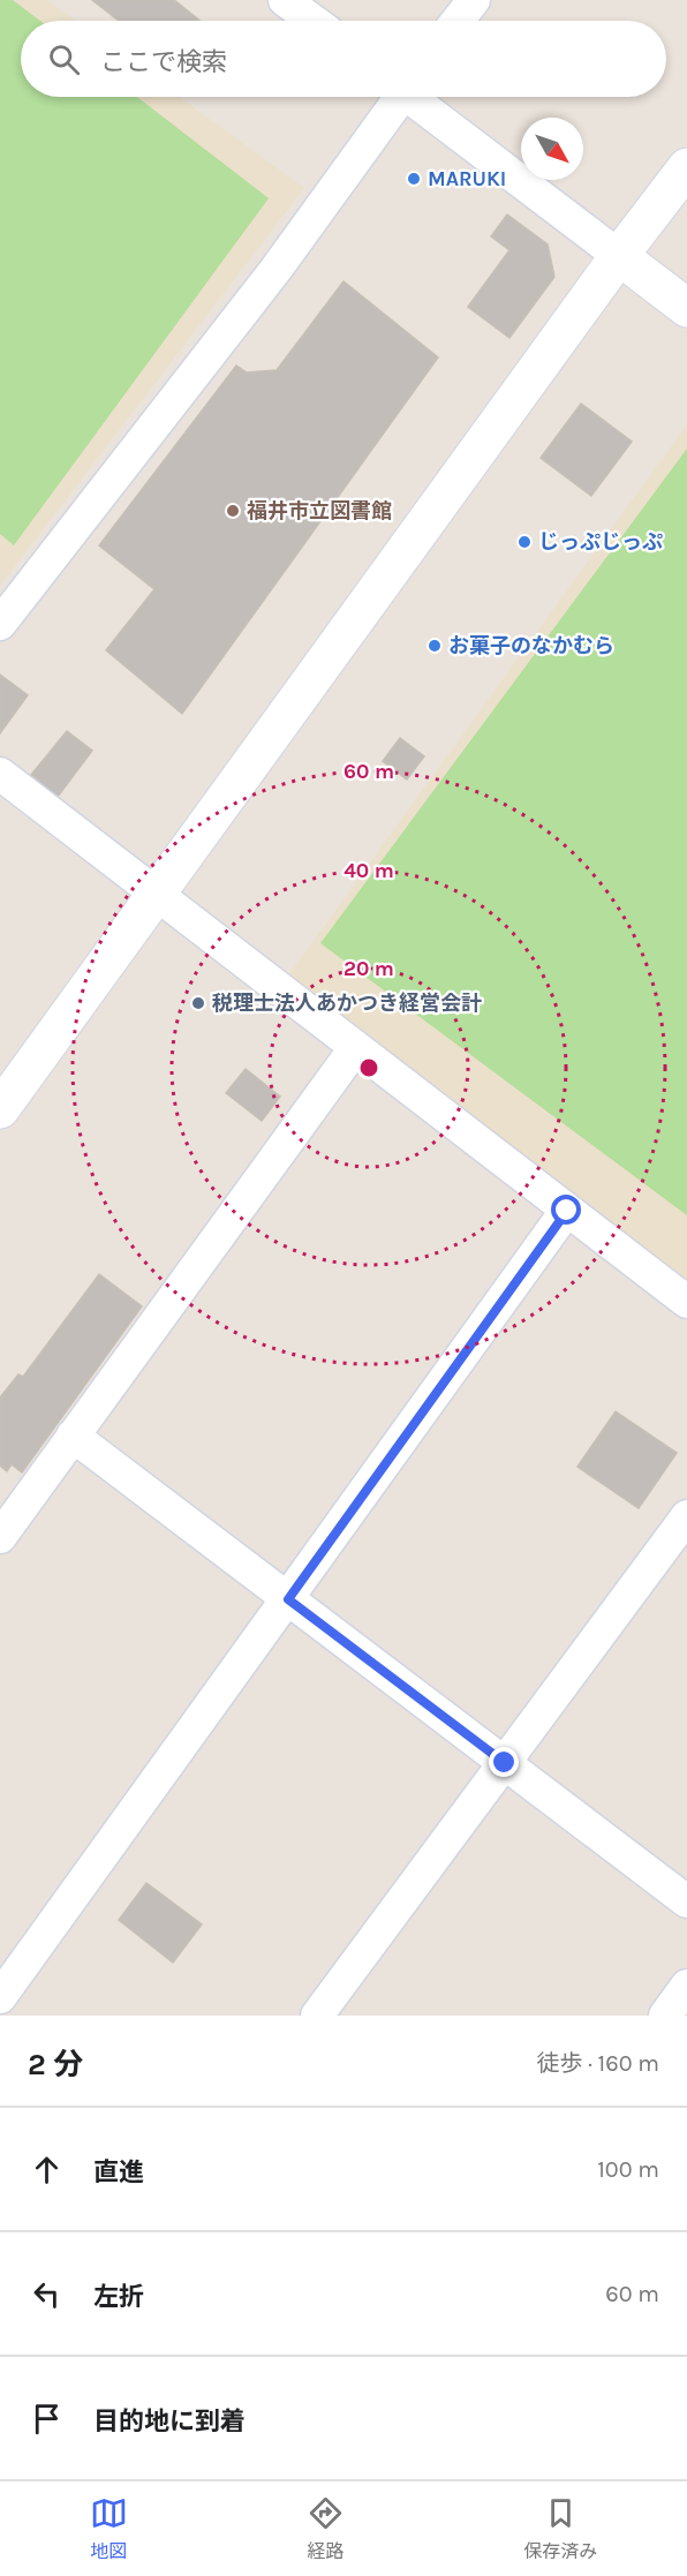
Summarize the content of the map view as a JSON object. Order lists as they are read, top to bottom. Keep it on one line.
{"places":["MARUKI","福井市立図書館","じっぷじっぷ","お菓子のなかむら","税理士法人あかつき経営会計"],"north":"bottom right","page":{"search":"ここで検索","heading":["2 分","徒歩 · 160 m"],"list":[["直進","100 m"],["左折","60 m"],"目的地に到着"],"nav":["地図","経路","保存済み"]},"rings":["60 m","40 m","20 m"]}
